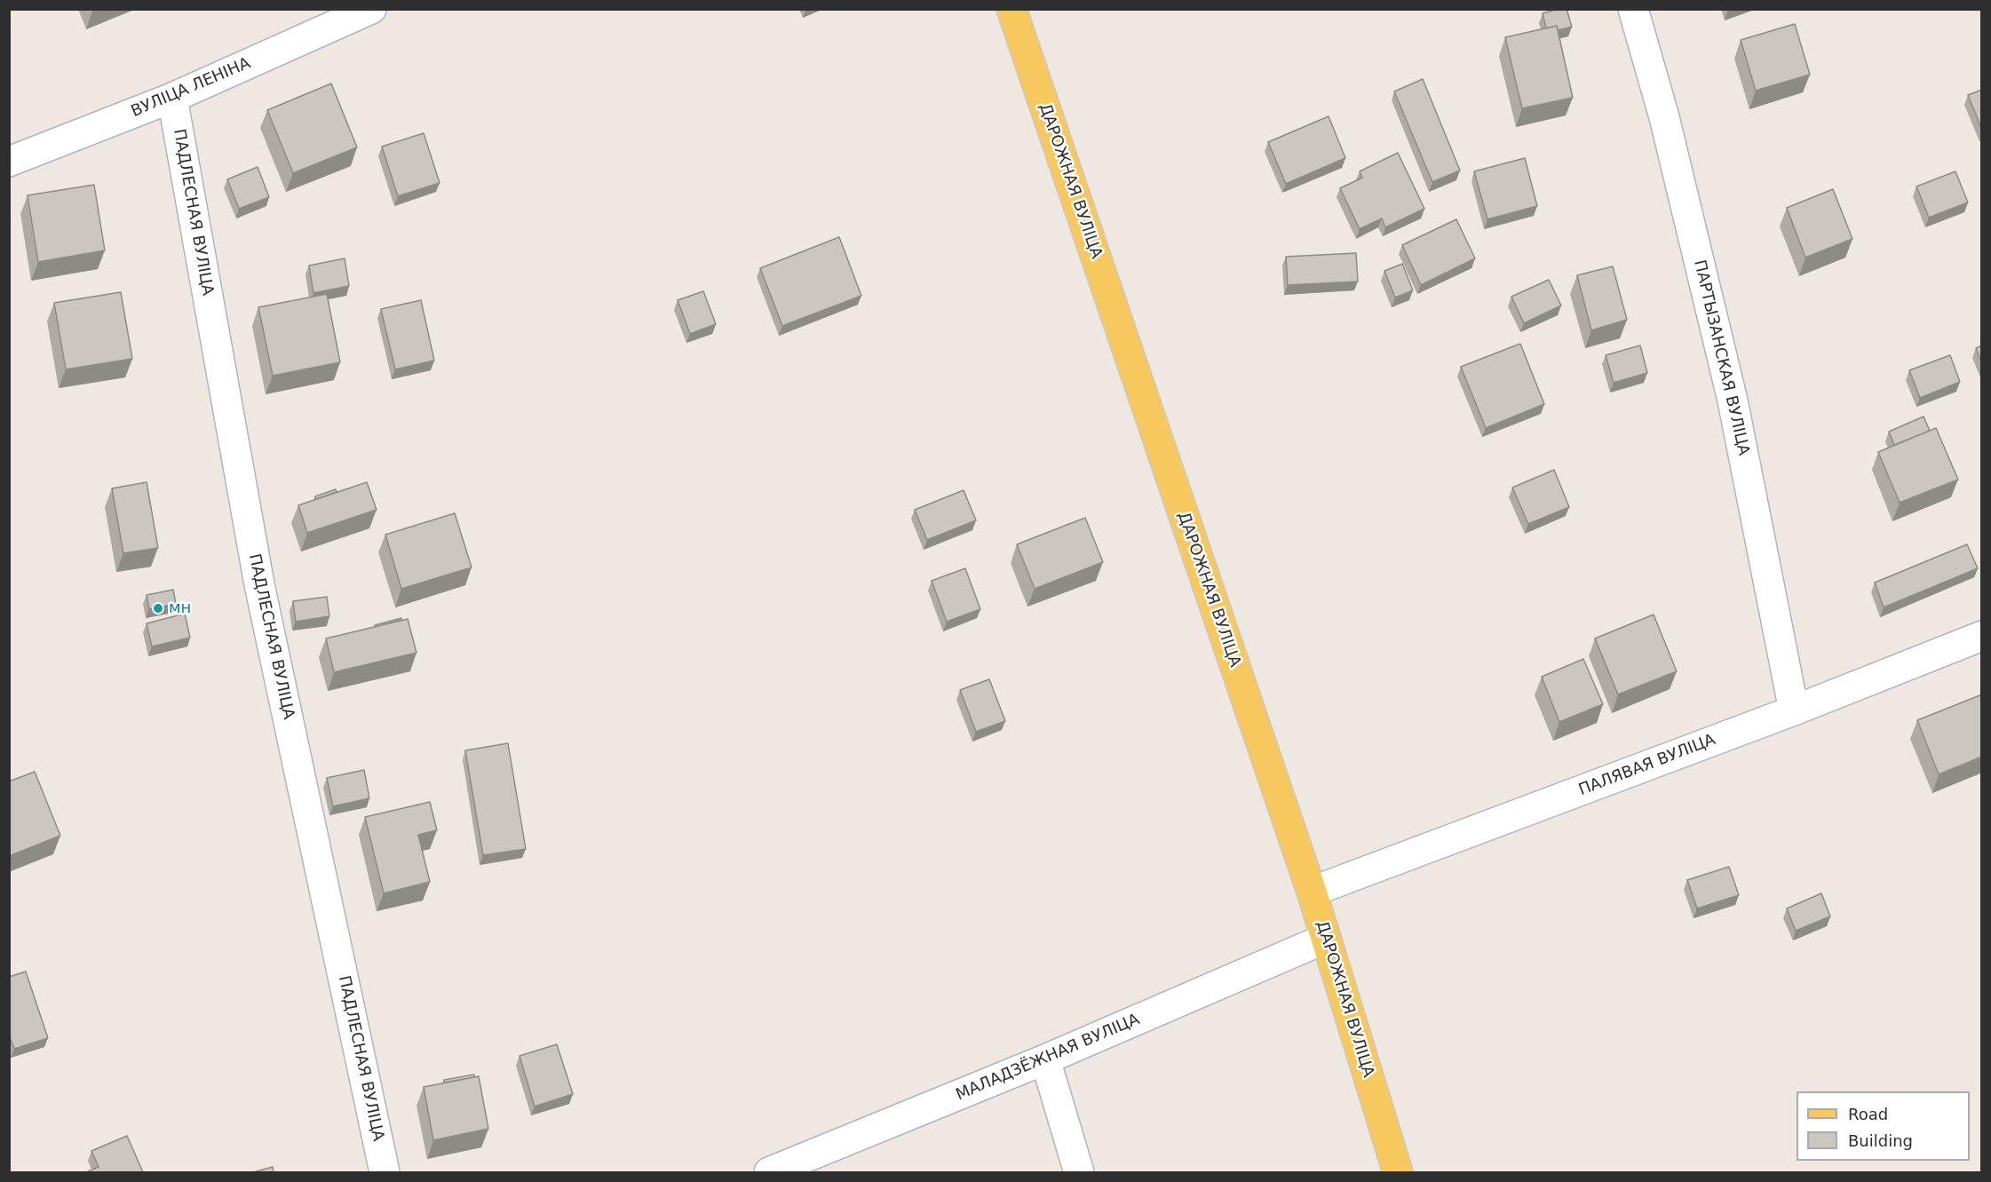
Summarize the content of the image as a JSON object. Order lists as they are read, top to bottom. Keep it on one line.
{"streets":{"main road":["ДАРОЖНАЯ ВУЛІЦА"],"street":["ВУЛІЦА ЛЕНІНА","ПАДЛЕСНАЯ ВУЛІЦА","ПАРТЫЗАНСКАЯ ВУЛІЦА","ПАЛЯВАЯ ВУЛІЦА","МАЛАДЗЁЖНАЯ ВУЛІЦА"]},"crossings":[["ВУЛІЦА ЛЕНІНА","ПАДЛЕСНАЯ ВУЛІЦА"],["ДАРОЖНАЯ ВУЛІЦА","ПАЛЯВАЯ ВУЛІЦА"],["ДАРОЖНАЯ ВУЛІЦА","МАЛАДЗЁЖНАЯ ВУЛІЦА"],["ПАРТЫЗАНСКАЯ ВУЛІЦА","ПАЛЯВАЯ ВУЛІЦА"]],"places":["мн"],"legend":["Road","Building"]}
